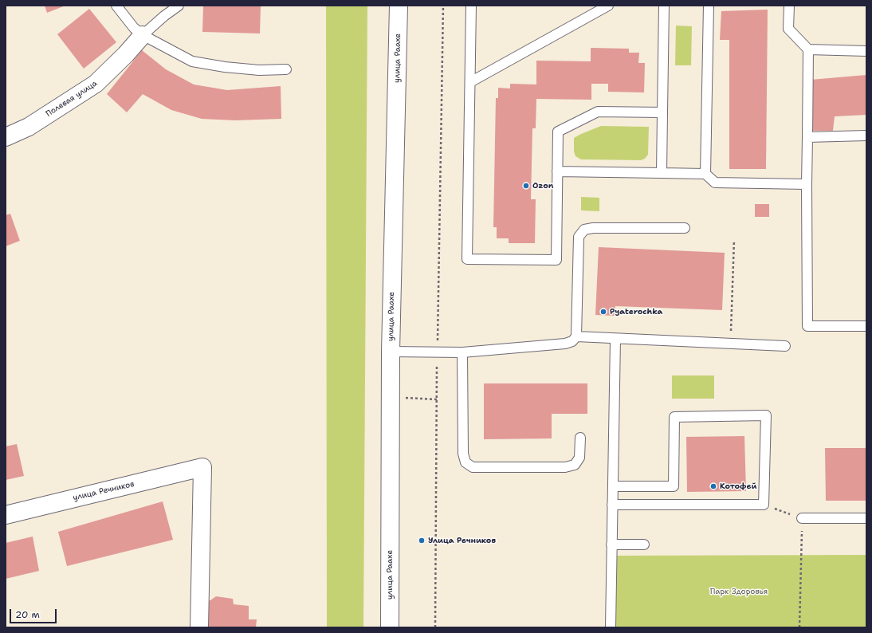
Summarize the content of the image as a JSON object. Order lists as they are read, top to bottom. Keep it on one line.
{"streets":{"main road":["улица Раахе","Полевая улица","улица Речников"]},"parks":["Парк Здоровья"],"places":["Ozon","Pyaterochka","Котофей","Улица Речников"],"scale_bar":"20 m"}
